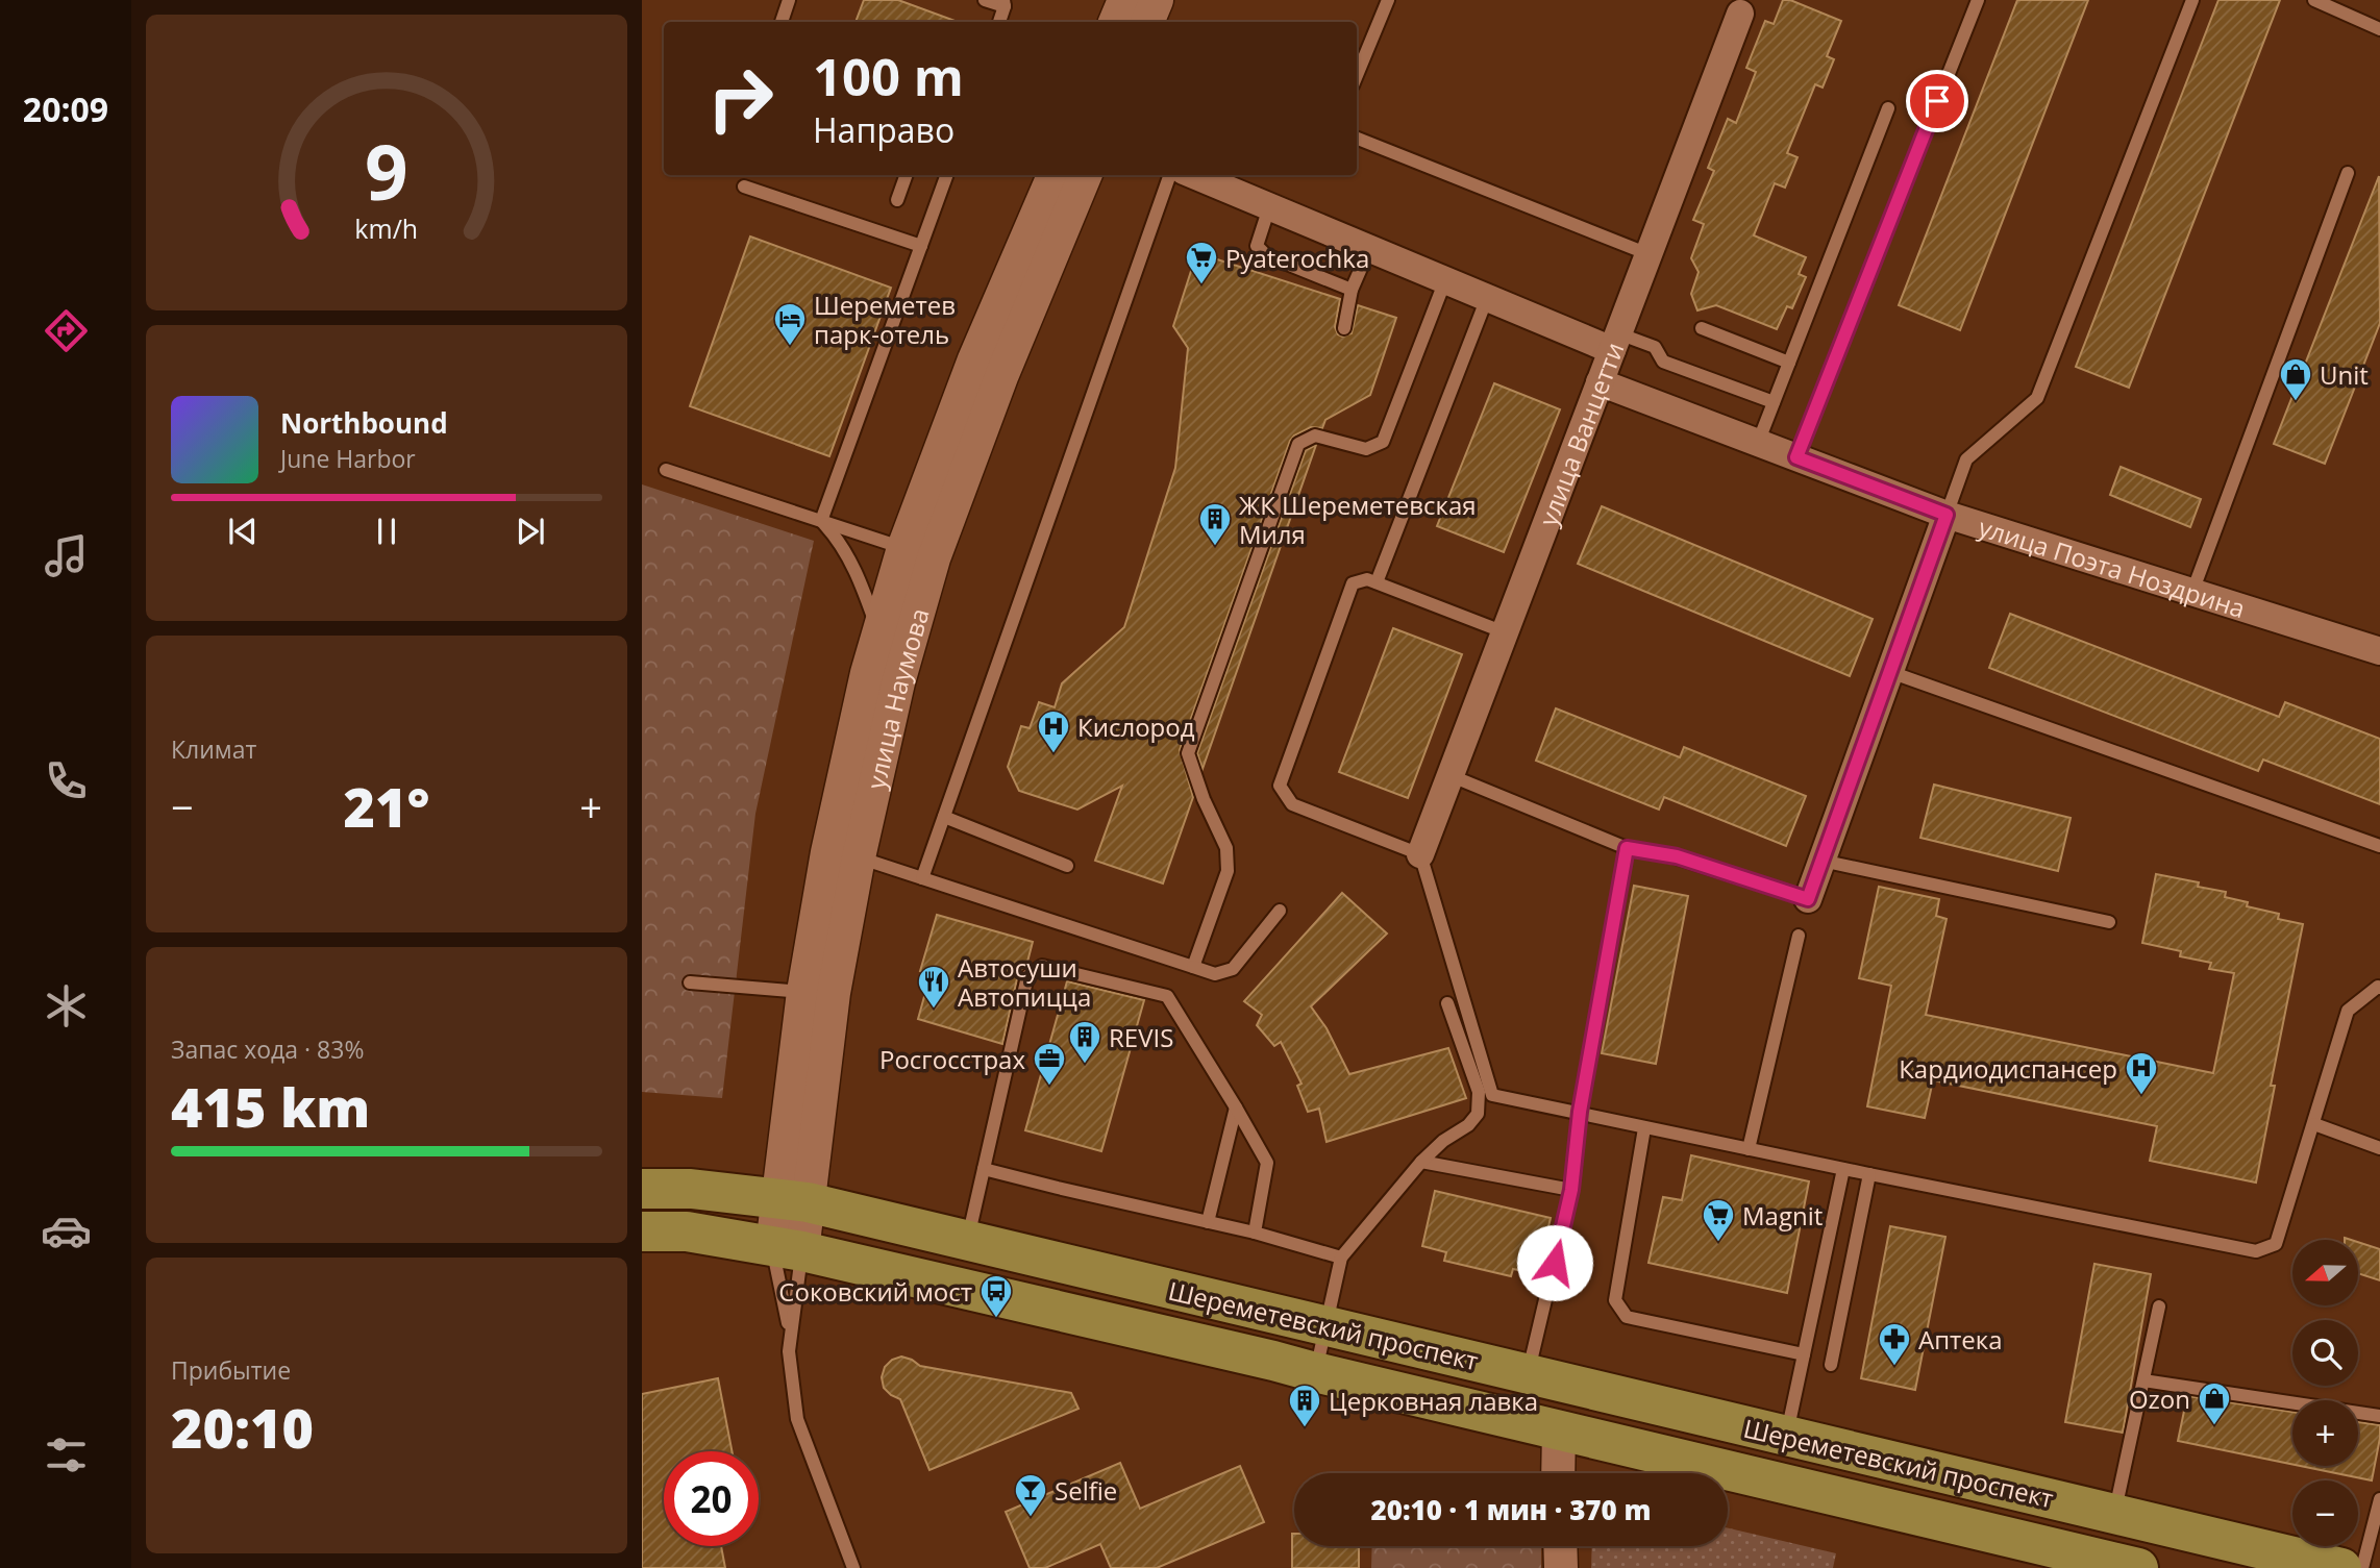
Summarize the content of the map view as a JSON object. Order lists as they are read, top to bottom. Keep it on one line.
{"streets":{"main road":["Шереметевский проспект"],"street":["улица Ванцетти","улица Поэта Ноздрина","улица Наумова"]},"crossings":[["улица Ванцетти","улица Поэта Ноздрина"],["улица Наумова","Шереметевский проспект"]],"places":{"supermarket":["Pyaterochka","Magnit"],"hotel":["Шереметев парк-отель"],"shop":["Unit","Ozon"],"building":["ЖК Шереметевская Миля","REVIS","Церковная лавка"],"hospital":["Кислород","Кардиодиспансер"],"restaurant":["Автосуши Автопицца"],"office":["Росгосстрах"],"bus stop":["Соковский мост"],"pharmacy":["Аптека"],"bar":["Selfie"]},"north":"left","page":{"tabs":"20:09","turn":["100 m","Направо"],"song":["Northbound","June Harbor"],"tile":["Климат",["Запас хода · 83%","415 km"],["Прибытие","20:10"]],"heat":["−","21°","+"],"map_buttons":["+","−"],"limit":"20","trip":"20:10 · 1 мин · 370 m","gauge":["9","km/h"]}}
